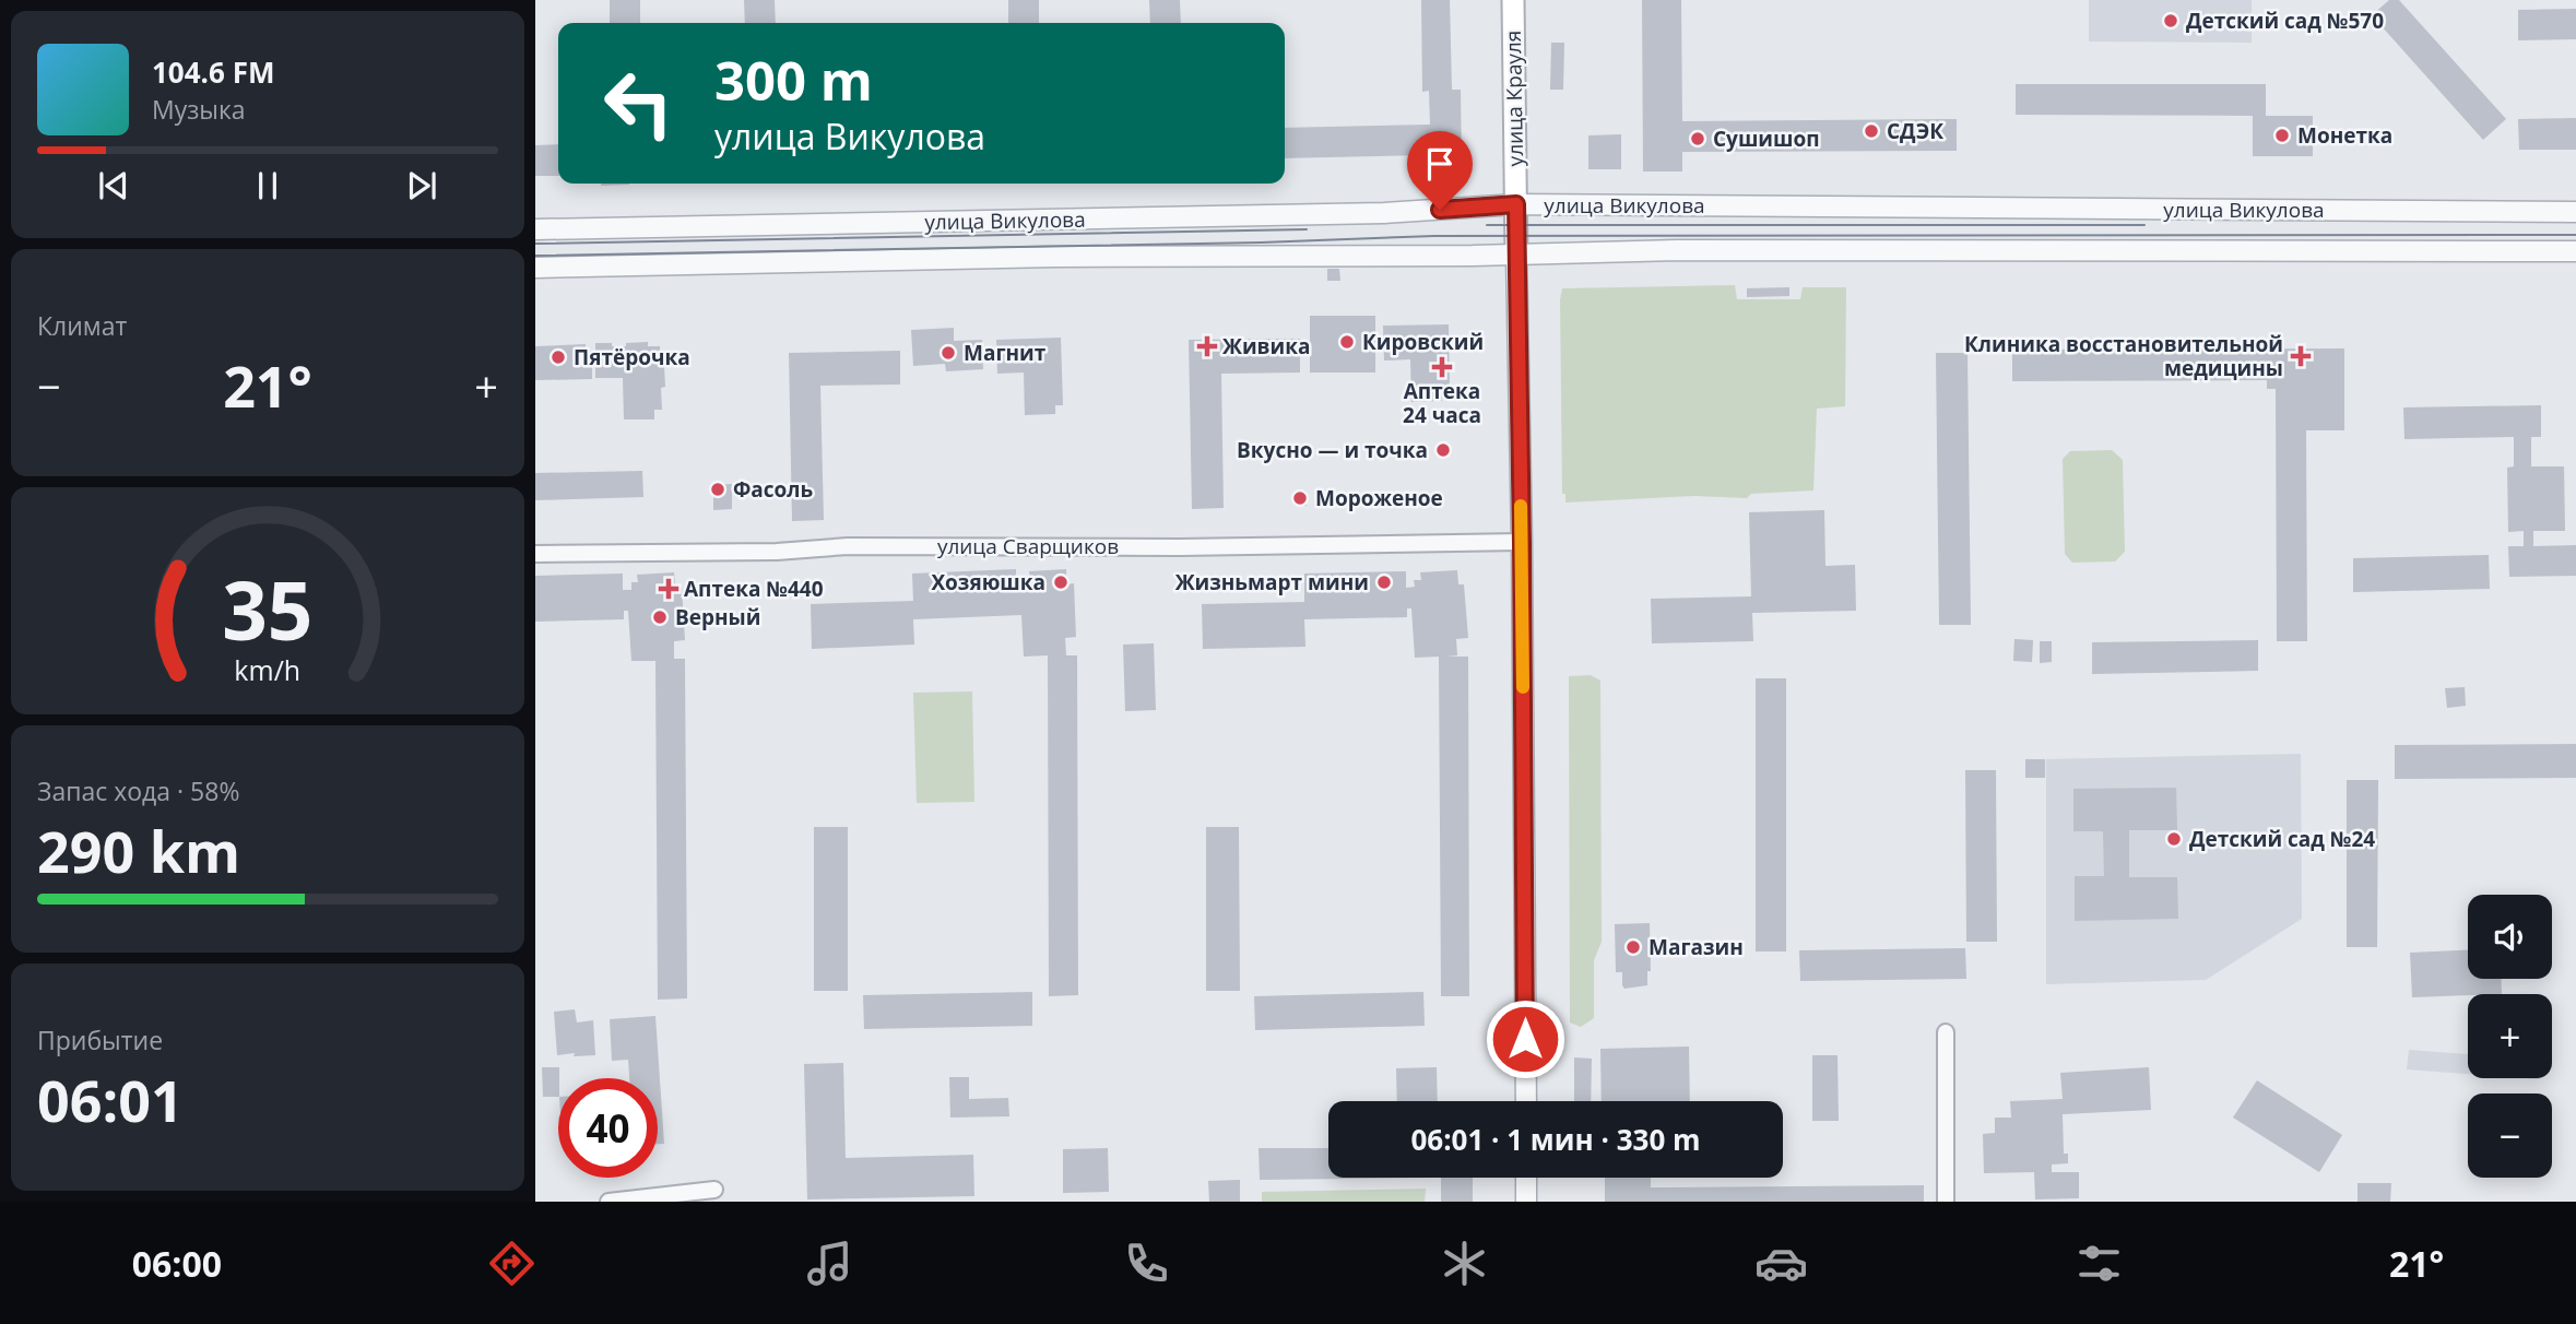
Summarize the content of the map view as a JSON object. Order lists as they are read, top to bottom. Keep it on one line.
{"streets":{"main road":["улица Крауля"],"street":["улица Викулова","улица Сварщиков"]},"crossings":[["улица Крауля","улица Викулова"],["улица Крауля","улица Сварщиков"]],"places":{"other":["Детский сад №570","СДЭК","Монетка","Сушишоп","Кировский","Магнит","Пятёрочка","Вкусно — и точка","Фасоль","Мороженое","Хозяюшка","Жизньмарт мини","Верный","Детский сад №24","Магазин"],"health":["Живика","Клиника восстановительной медицины","Аптека 24 часа","Аптека №440"]},"page":{"turn":["300 m","улица Викулова"],"song":["104.6 FM","Музыка"],"tile":["Климат",["Запас хода · 58%","290 km"],["Прибытие","06:01"]],"heat":["−","21°","+"],"map_buttons":["+","−"],"limit":"40","trip":"06:01 · 1 мин · 330 m","tabs":["06:00","21°"],"gauge":["35","km/h"]}}
